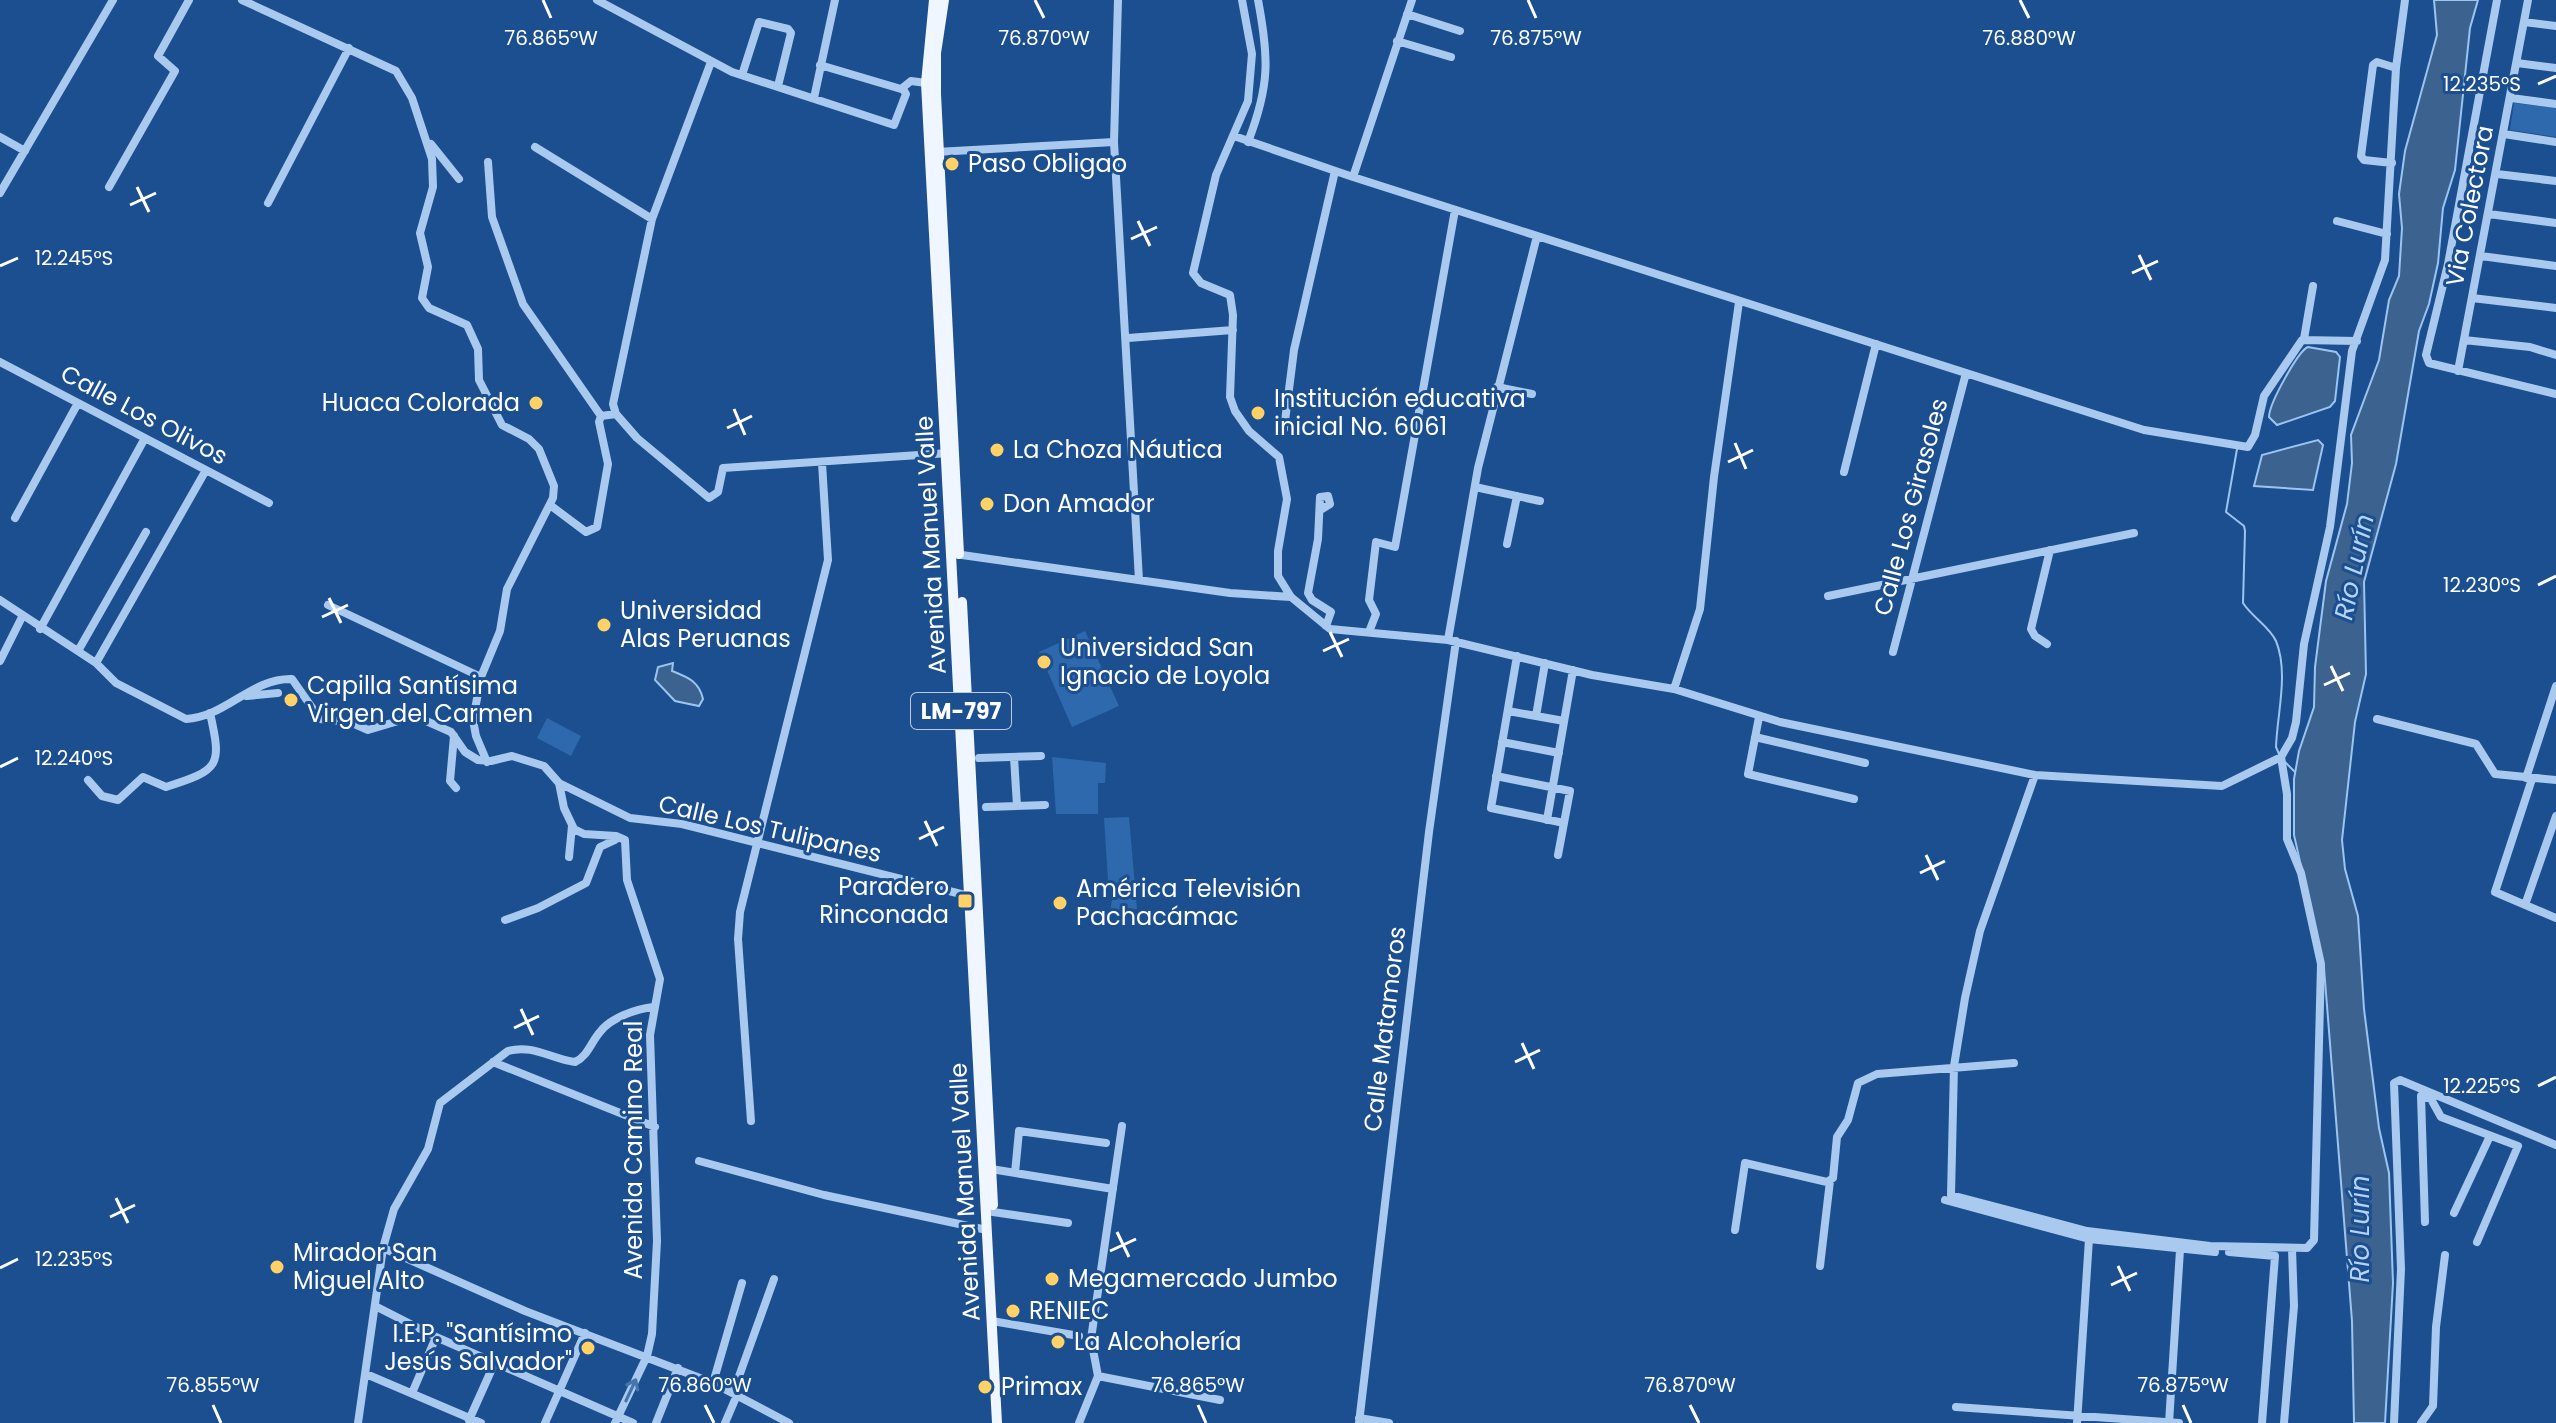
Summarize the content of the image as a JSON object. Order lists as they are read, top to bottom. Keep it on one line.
{"streets":{"main road":["Avenida Manuel Valle","LM-797"],"street":["Via Colectora","Calle Los Olivos","Calle Los Girasoles","Calle Los Tulipanes","Calle Matamoros","Avenida Camino Real"]},"crossings":[["Avenida Manuel Valle","Calle Los Tulipanes"]],"water":["Río Lurín"],"places":{"other":["Paso Obligao","Huaca Colorada","Institución educativa inicial No. 6061","La Choza Náutica","Don Amador","Universidad Alas Peruanas","Universidad San Ignacio de Loyola","Capilla Santísima Virgen del Carmen","América Televisión Pachacámac","Mirador San Miguel Alto","Megamercado Jumbo","RENIEC","La Alcoholería","I.E.P. \"Santísimo Jesús Salvador\"","Primax"],"transit":["Paradero Rinconada"]},"coordinates":["76.865°W","76.870°W","76.875°W","76.880°W","12.235°S","12.245°S","12.230°S","12.240°S","12.225°S","76.855°W","76.860°W"]}
